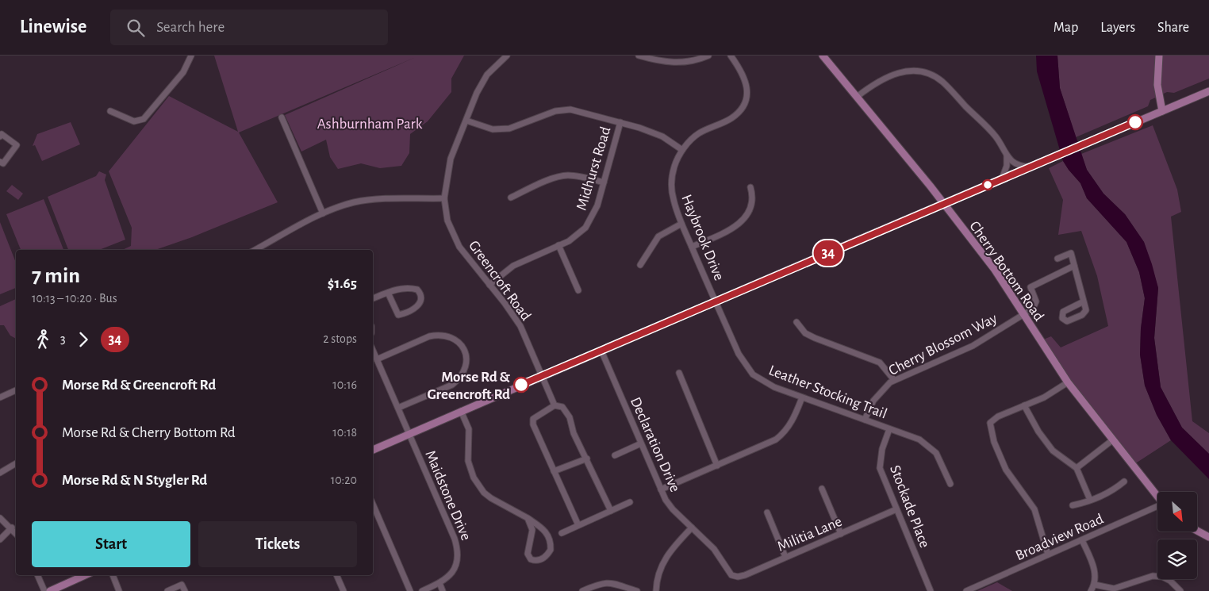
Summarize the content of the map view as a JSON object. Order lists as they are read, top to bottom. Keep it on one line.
{"streets":{"main road":["Cherry Bottom Road"],"street":["Midhurst Road","Haybrook Drive","Greencroft Road","Cherry Blossom Way","Leather Stocking Trail","Declaration Drive","Maidstone Drive","Stockade Place","Militia Lane","Broadview Road"]},"crossings":[["Midhurst Road","Greencroft Road"],["Haybrook Drive","Leather Stocking Trail"],["Cherry Bottom Road","Cherry Blossom Way"],["Cherry Blossom Way","Leather Stocking Trail"],["Leather Stocking Trail","Stockade Place"],["Declaration Drive","Militia Lane"],["Stockade Place","Militia Lane"]],"parks":["Ashburnham Park"],"places":["Morse Rd & Greencroft Rd"],"lines":["bus line 34"],"north":"bottom right","page":{"header":"Linewise","search":"Search here","nav":["Map","Layers","Share"],"on_map":"34","heading":["7 min","10:13 – 10:20 · Bus","$1.65"],"legs":["3","34","2 stops"],"list":[{"name":"Morse Rd & Greencroft Rd","value":"10:16"},{"name":"Morse Rd & Cherry Bottom Rd","value":"10:18"},{"name":"Morse Rd & N Stygler Rd","value":"10:20"}],"buttons":["Start","Tickets"]}}
